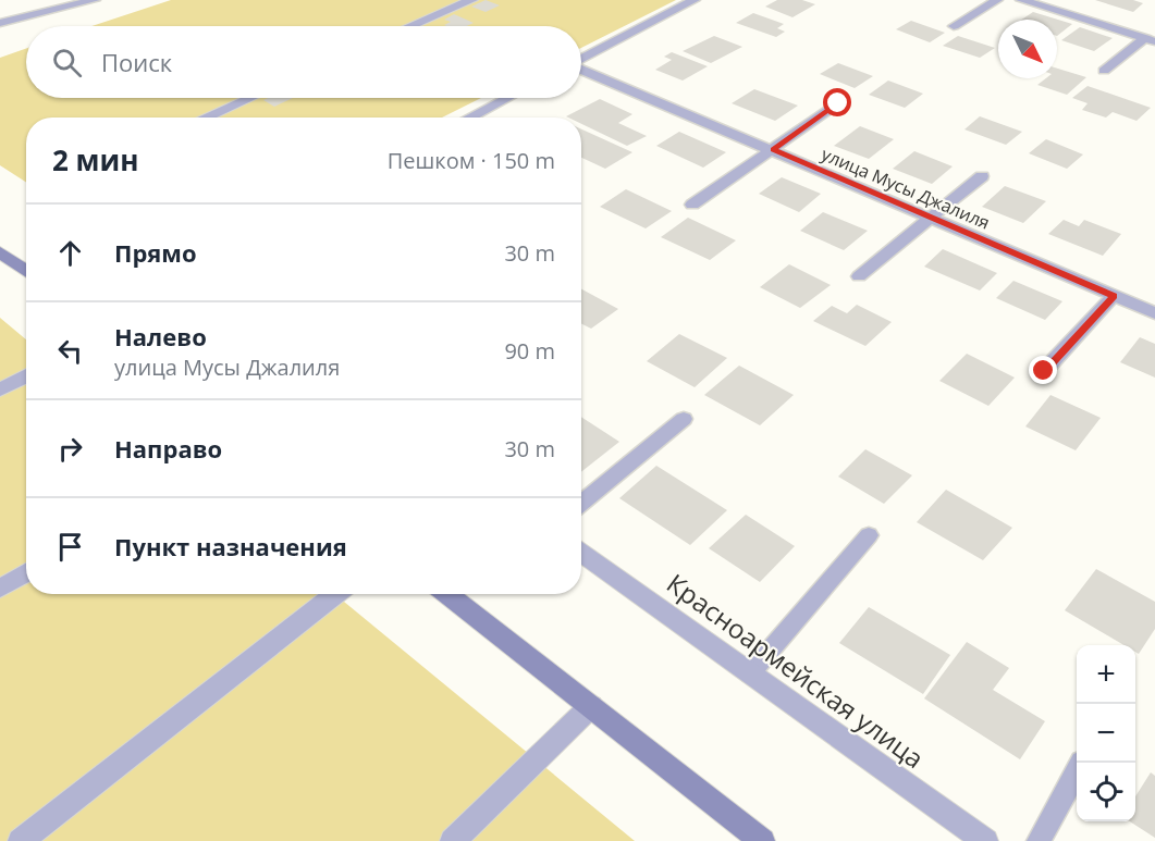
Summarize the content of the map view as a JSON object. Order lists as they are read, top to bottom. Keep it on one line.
{"streets":{"street":["Красноармейская улица"],"lane":["улица Мусы Джалиля"]},"north":"bottom right","page":{"search":"Поиск","heading":["2 мин","Пешком · 150 m"],"list":[["Прямо","30 m"],["Налево","улица Мусы Джалиля","90 m"],["Направо","30 m"],"Пункт назначения"],"map_buttons":["+","−"]}}
